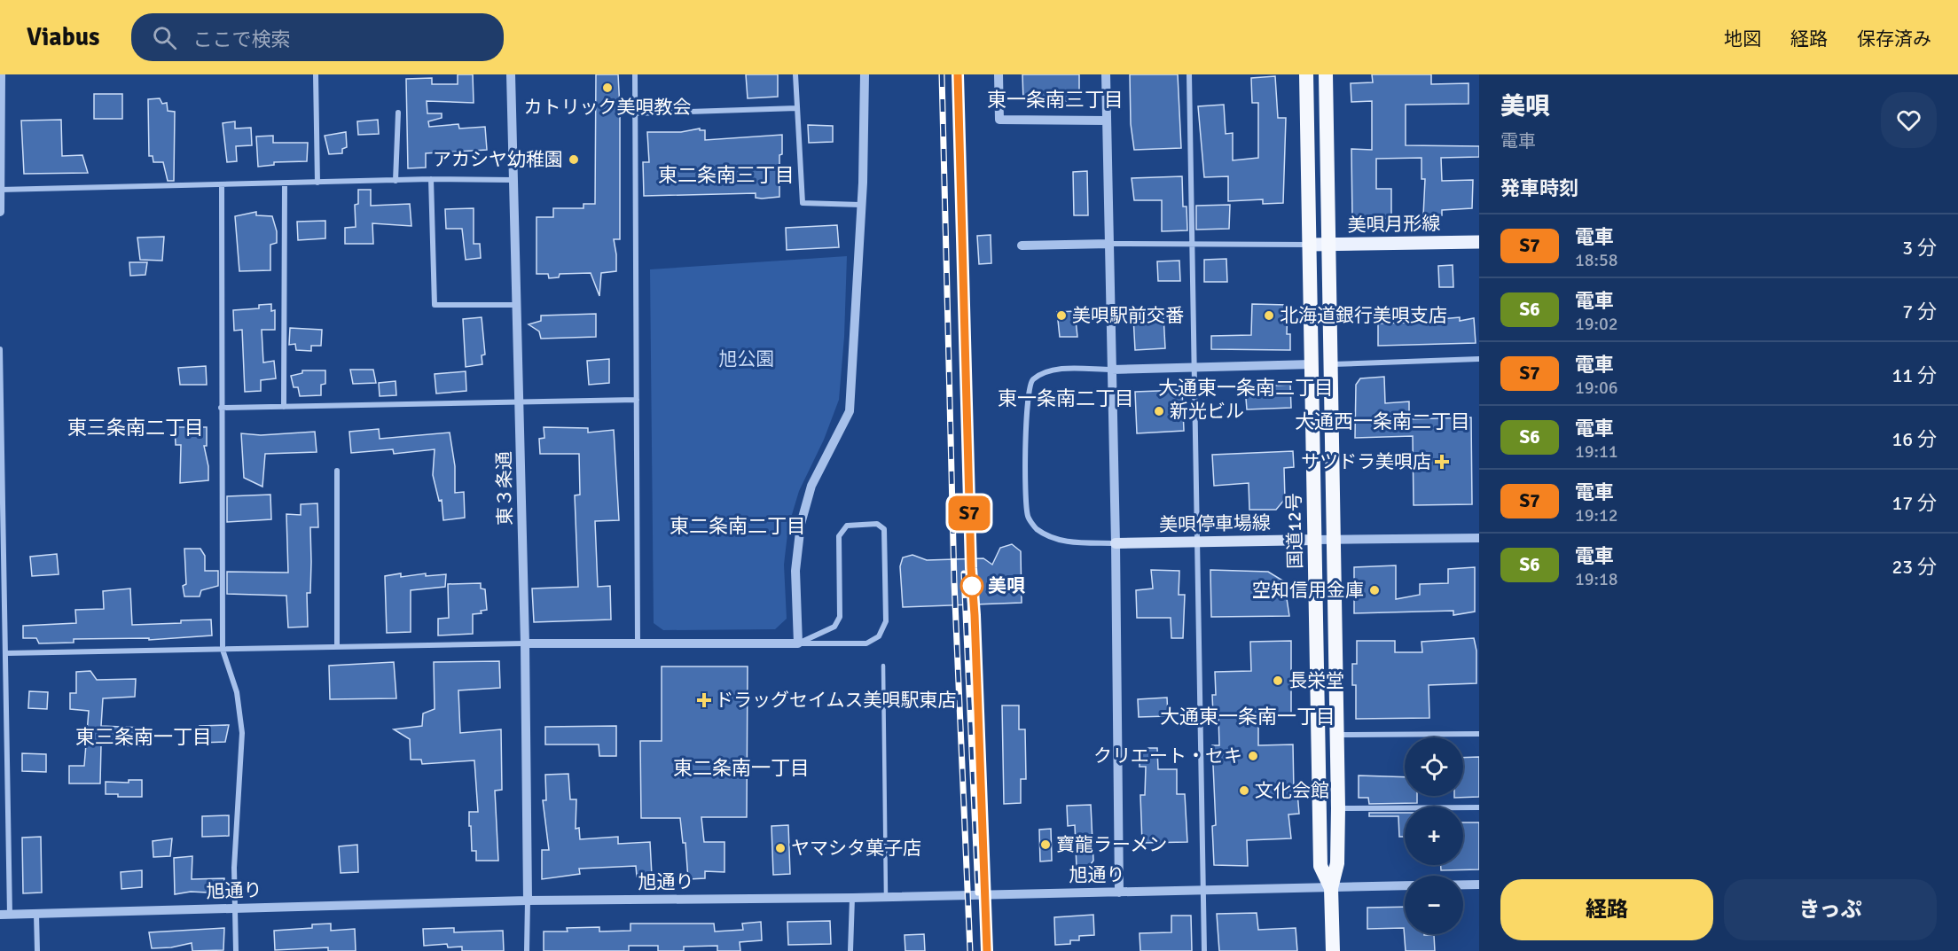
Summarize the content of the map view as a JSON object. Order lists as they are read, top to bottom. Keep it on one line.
{"streets":{"highway":["国道12号"],"main road":["美唄月形線","美唄停車場線"],"street":["東３条通","旭通り"]},"crossings":[["美唄月形線","国道12号"],["東３条通","旭通り"],["美唄停車場線","国道12号"],["国道12号","旭通り"]],"districts":["東一条南三丁目","東二条南三丁目","大通東一条南二丁目","東一条南二丁目","大通西一条南二丁目","東三条南二丁目","東二条南二丁目","大通東一条南一丁目","東三条南一丁目","東二条南一丁目"],"parks":["旭公園"],"places":{"other":["カトリック美唄教会","アカシヤ幼稚園","美唄駅前交番","北海道銀行美唄支店","新光ビル","美唄","空知信用金庫","長栄堂","クリエート・セキ","文化会館","寶龍ラーメン","ヤマシタ菓子店"],"health":["サツドラ美唄店","ドラッグセイムス美唄駅東店"]},"page":{"header":"Viabus","search":"ここで検索","nav":["地図","経路","保存済み"],"on_map":"S7","heading":[["美唄","電車"],"発車時刻"],"list":[{"mark":"S7","name":"電車","note":"18:58","value":"3 分"},{"mark":"S6","name":"電車","note":"19:02","value":"7 分"},{"mark":"S7","name":"電車","note":"19:06","value":"11 分"},{"mark":"S6","name":"電車","note":"19:11","value":"16 分"},{"mark":"S7","name":"電車","note":"19:12","value":"17 分"},{"mark":"S6","name":"電車","note":"19:18","value":"23 分"}],"map_buttons":["+","−"],"buttons":["経路","きっぷ"]}}
